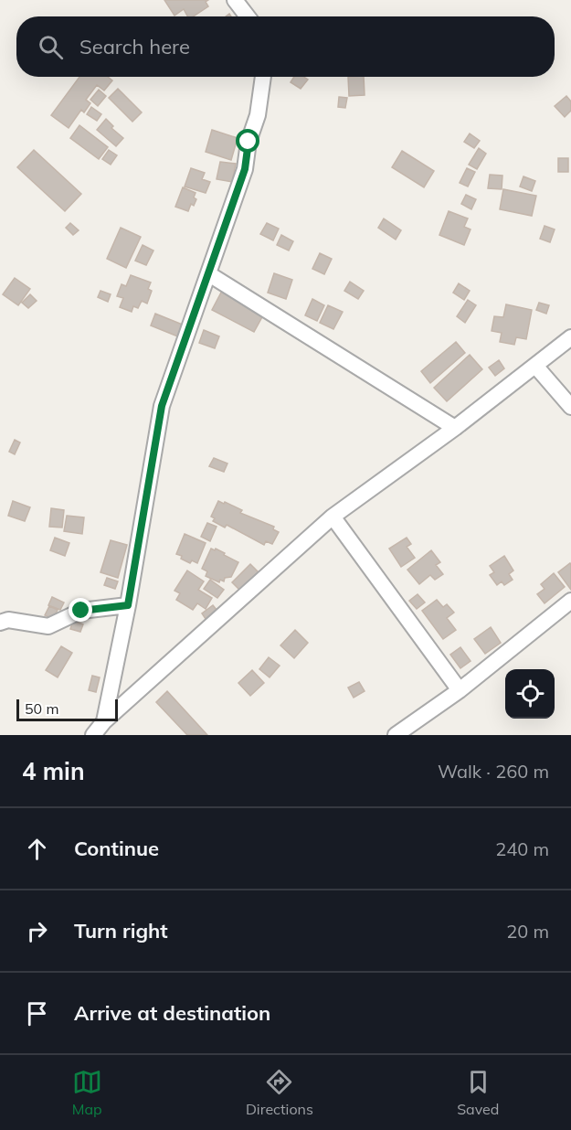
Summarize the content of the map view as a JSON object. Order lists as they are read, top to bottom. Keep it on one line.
{"scale_bar":"50 m","page":{"search":"Search here","scale":"50 m","heading":["4 min","Walk · 260 m"],"list":[["Continue","240 m"],["Turn right","20 m"],"Arrive at destination"],"nav":["Map","Directions","Saved"]}}
